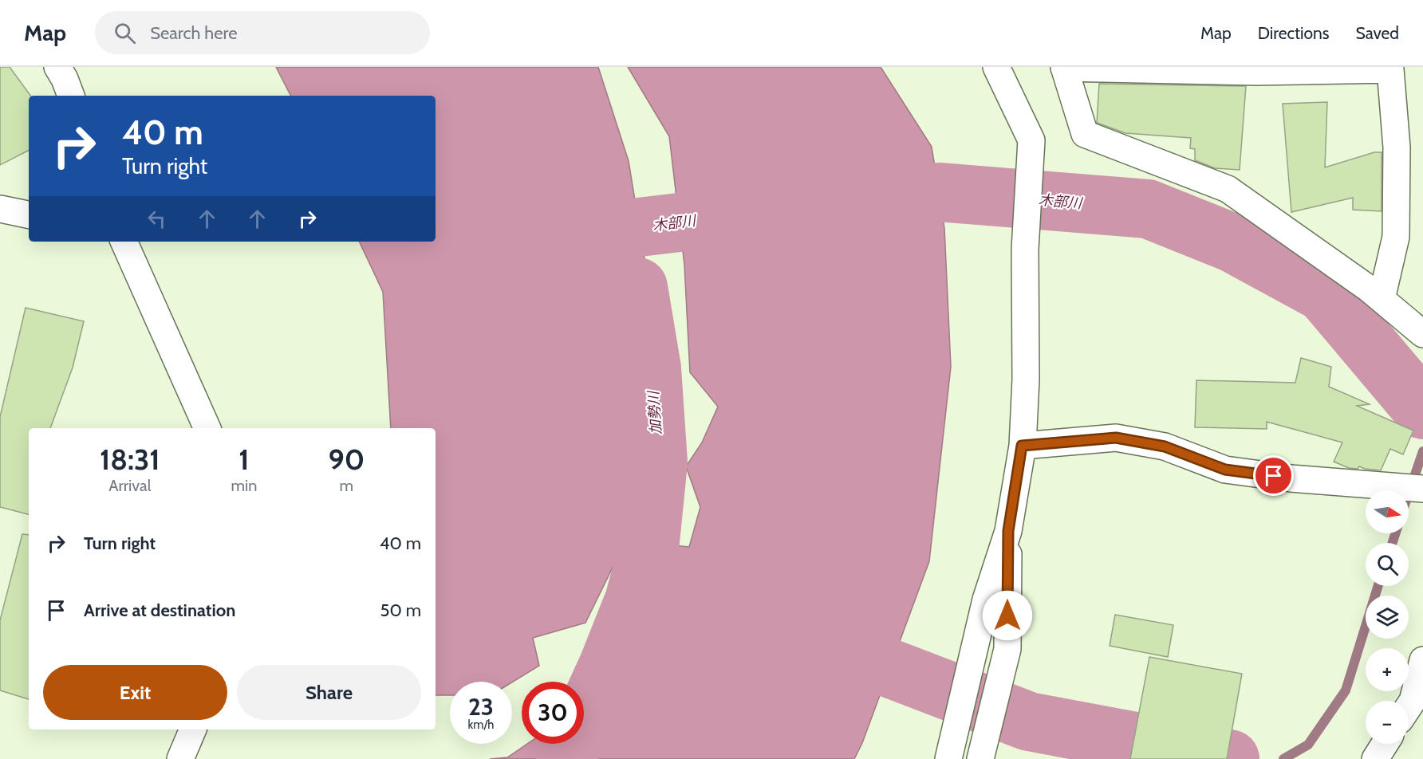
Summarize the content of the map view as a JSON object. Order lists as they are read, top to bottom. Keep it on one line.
{"water":["木部川","加勢川"],"north":"right","page":{"header":"Map","search":"Search here","nav":["Map","Directions","Saved"],"turn":["40 m","Turn right"],"eta":["18:31","Arrival","1","min","90","m"],"map_buttons":["+","−"],"list":[{"name":"Turn right","value":"40 m"},{"name":"Arrive at destination","value":"50 m"}],"buttons":["Exit","Share"],"speed":"23 km/h","limit":"30"}}
